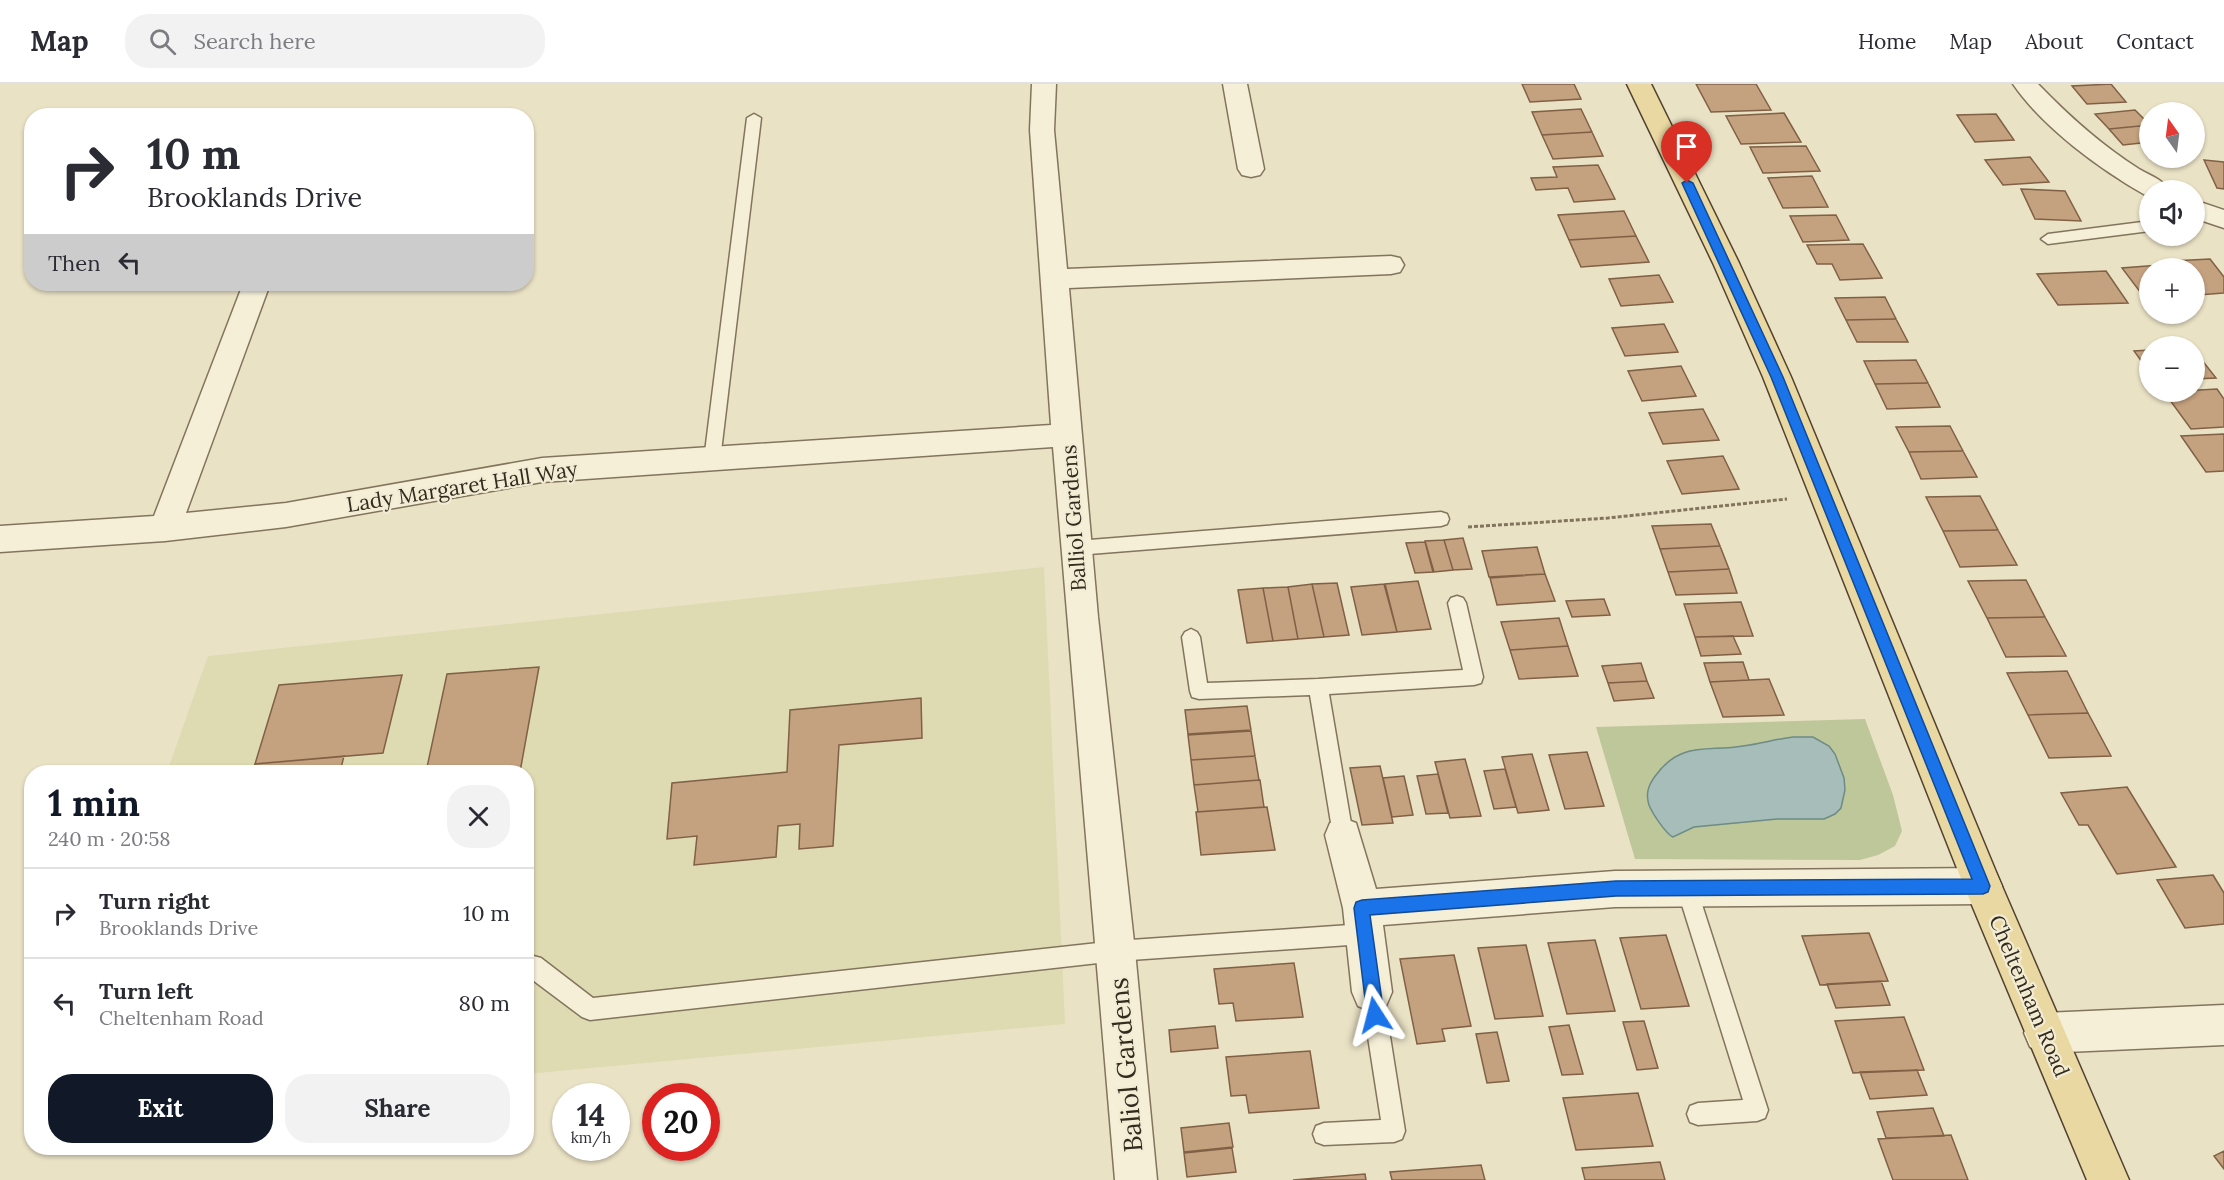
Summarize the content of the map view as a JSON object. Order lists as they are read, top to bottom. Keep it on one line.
{"streets":{"main road":["Cheltenham Road"],"street":["Lady Margaret Hall Way","Balliol Gardens","Baliol Gardens"]},"crossings":[["Lady Margaret Hall Way","Balliol Gardens"],["Balliol Gardens","Baliol Gardens"]],"north":"top","page":{"header":"Map","search":"Search here","nav":["Home","Map","About","Contact"],"map_buttons":["+","−"],"turn":["10 m","Brooklands Drive"],"then":"Then","heading":["1 min","240 m · 20:58"],"list":[{"name":"Turn right","note":"Brooklands Drive","value":"10 m"},{"name":"Turn left","note":"Cheltenham Road","value":"80 m"}],"buttons":["Exit","Share"],"speed":"14 km/h","limit":"20"}}
